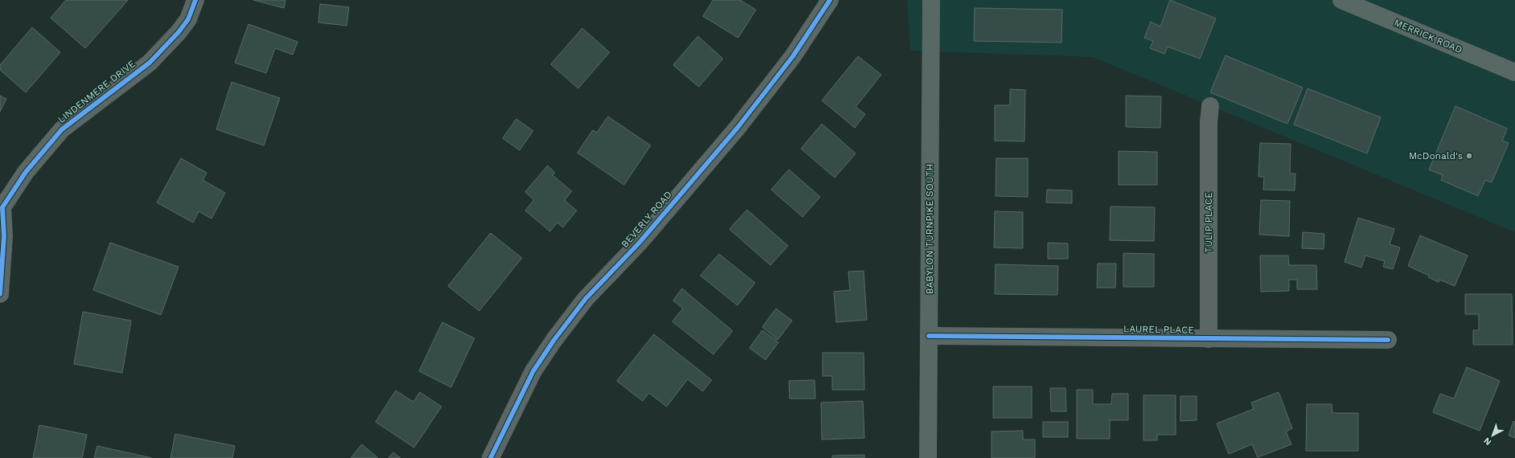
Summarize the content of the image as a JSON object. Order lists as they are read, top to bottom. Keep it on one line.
{"streets":{"main road":["MERRICK ROAD","BABYLON TURNPIKE SOUTH"],"street":["LINDENMERE DRIVE","BEVERLY ROAD","TULIP PLACE","LAUREL PLACE"]},"crossings":[["TULIP PLACE","LAUREL PLACE"],["BABYLON TURNPIKE SOUTH","LAUREL PLACE"]],"places":["McDonald's"],"north":"bottom left"}
